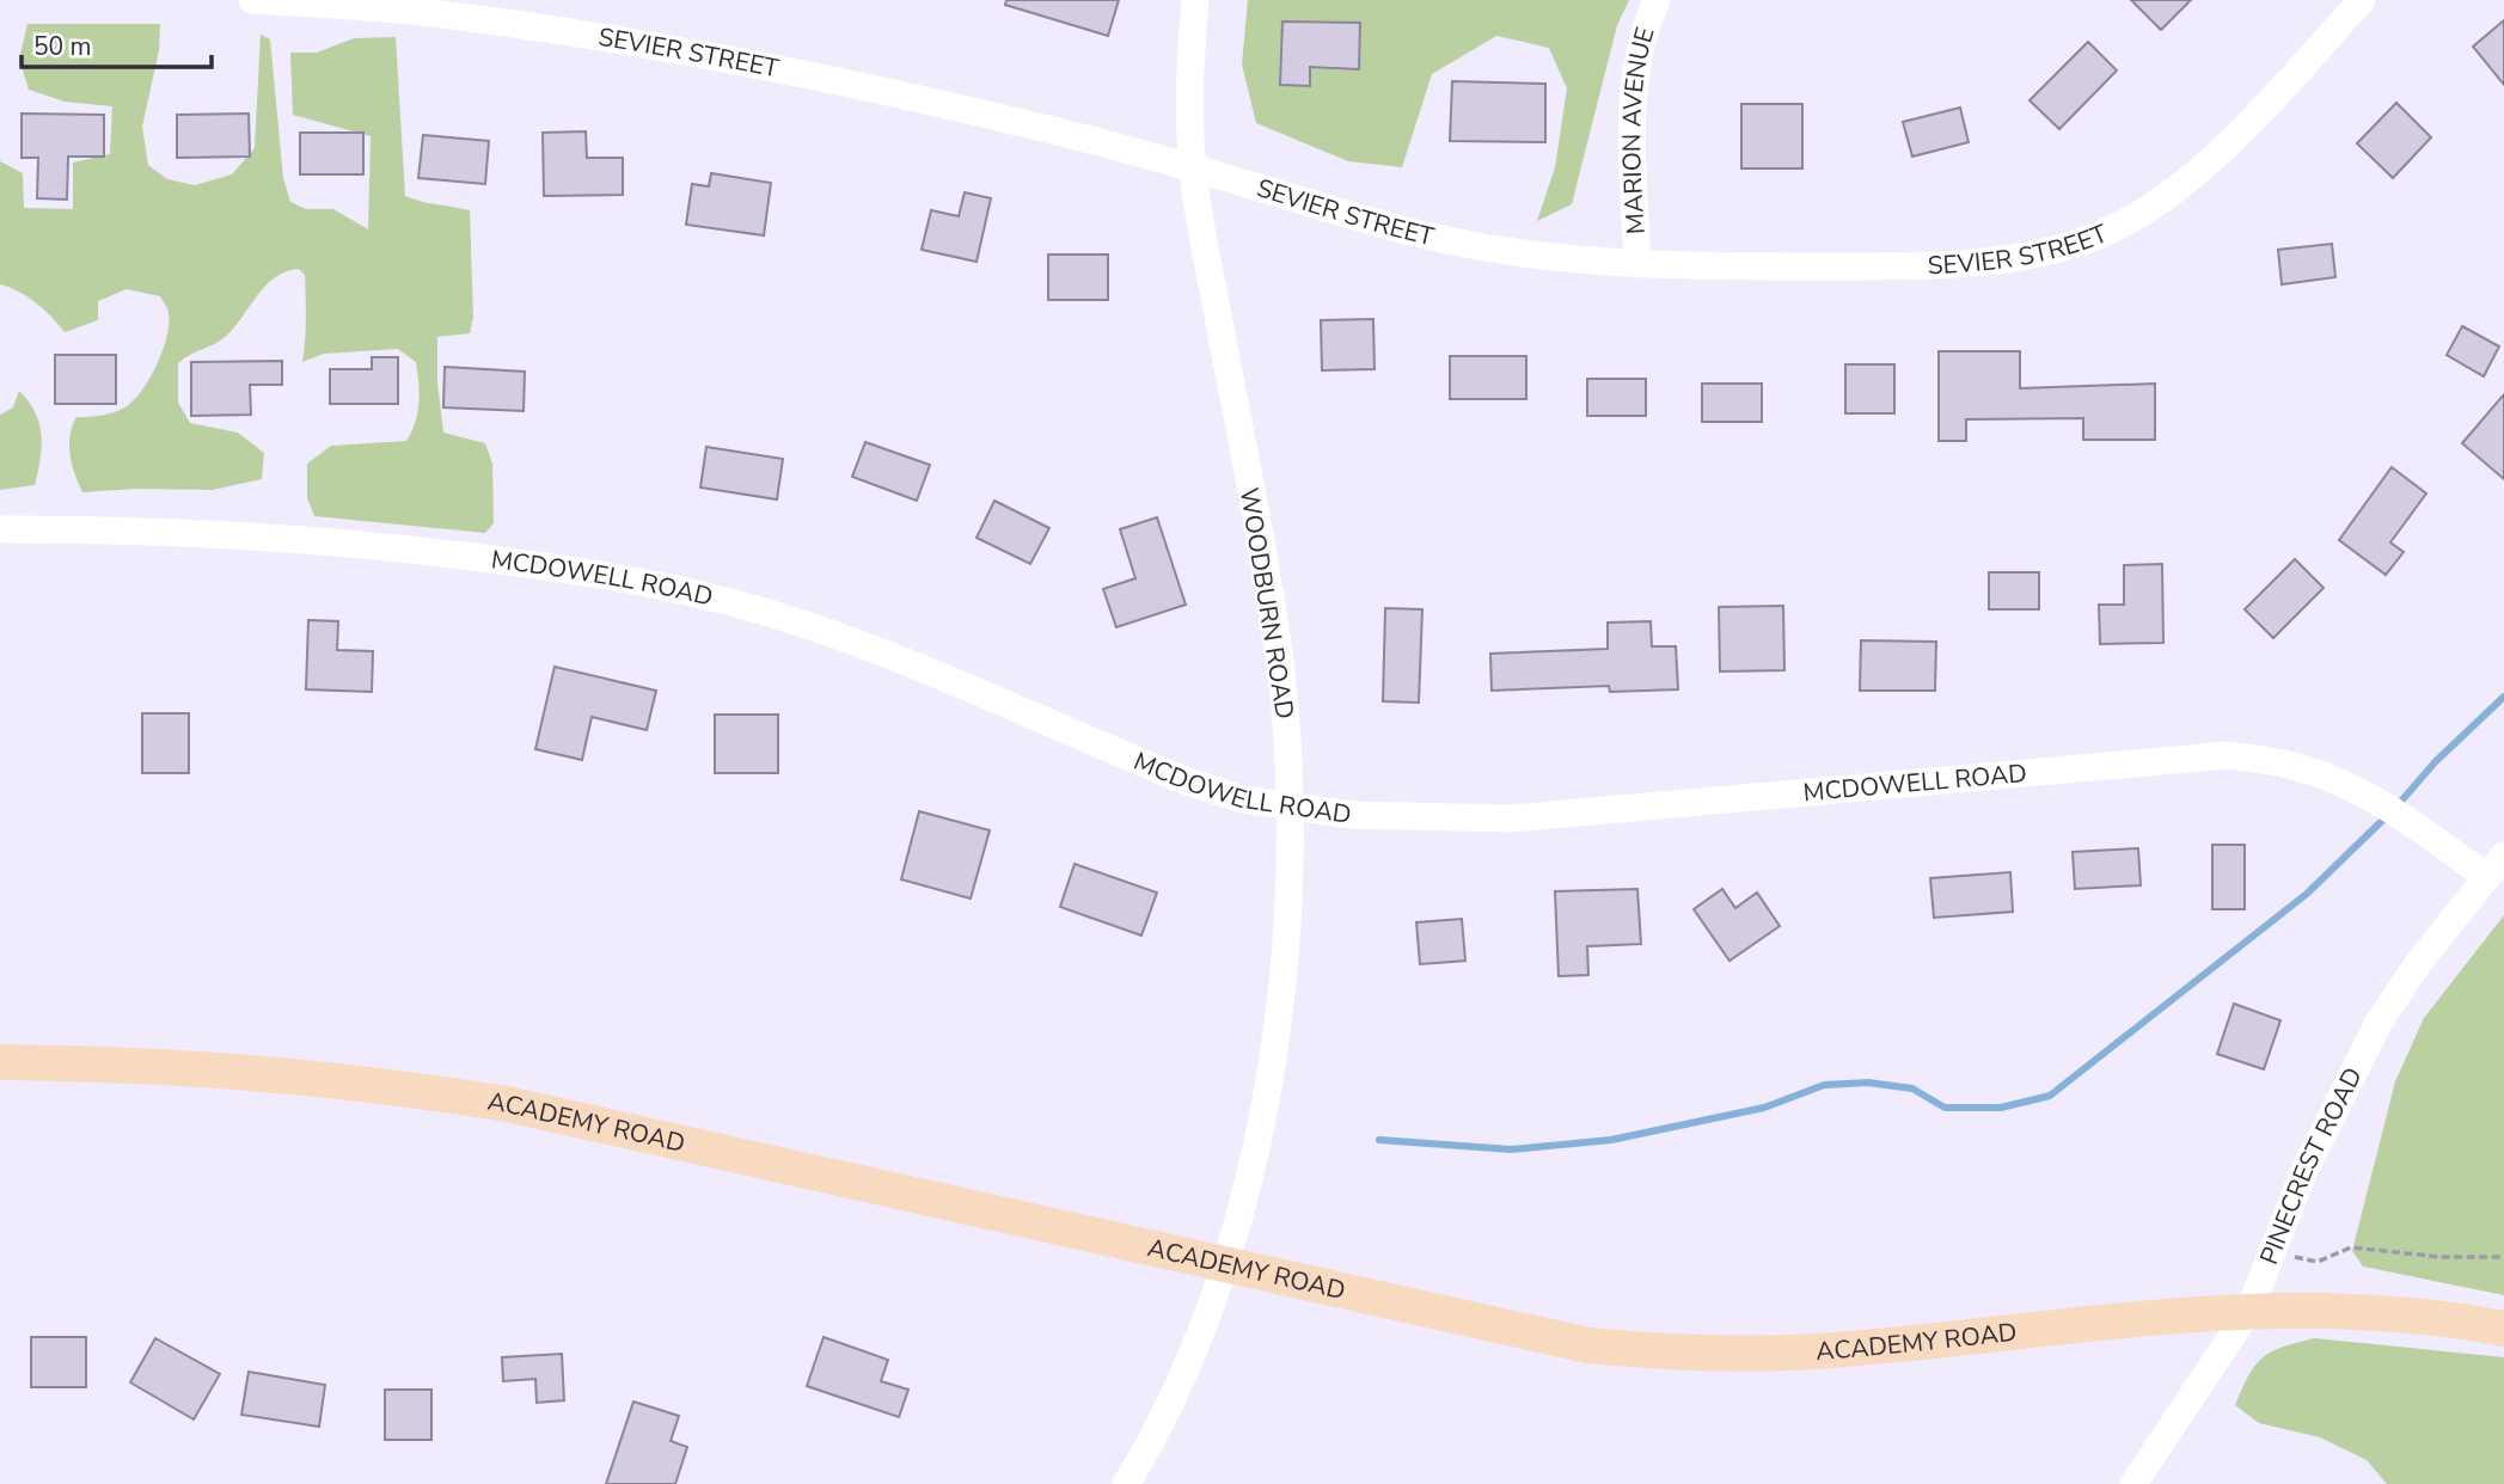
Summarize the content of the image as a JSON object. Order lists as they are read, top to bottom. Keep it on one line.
{"streets":{"main road":["ACADEMY ROAD"],"street":["SEVIER STREET","MARION AVENUE","MCDOWELL ROAD","WOODBURN ROAD","PINECREST ROAD"]},"crossings":[["SEVIER STREET","MARION AVENUE"],["SEVIER STREET","WOODBURN ROAD"],["MCDOWELL ROAD","WOODBURN ROAD"],["MCDOWELL ROAD","PINECREST ROAD"],["WOODBURN ROAD","ACADEMY ROAD"],["ACADEMY ROAD","PINECREST ROAD"]],"scale_bar":"50 m"}
